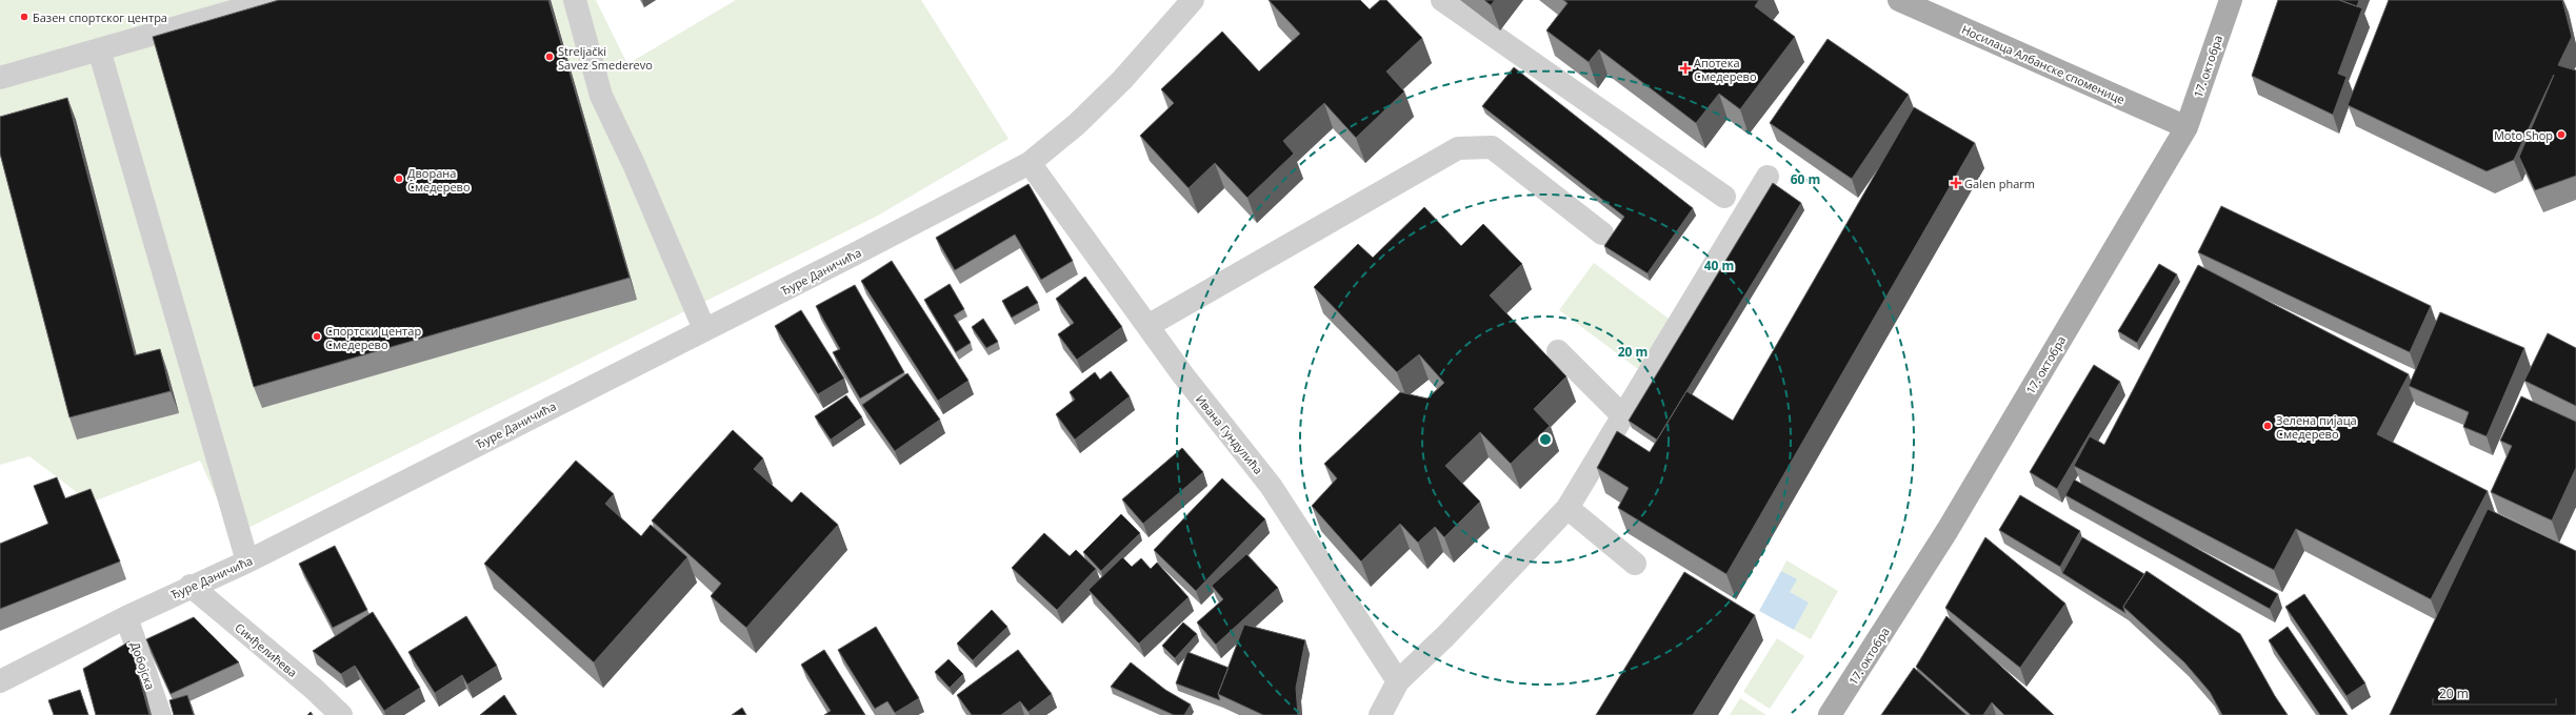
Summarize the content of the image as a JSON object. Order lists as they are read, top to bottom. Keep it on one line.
{"streets":{"main road":["Носилаца Албанске споменице","17. октобра"],"street":["Ђуре Даничића","Ивана Гундулића","Синђелићева","Добојска"]},"crossings":[["Носилаца Албанске споменице","17. октобра"],["Ђуре Даничића","Ивана Гундулића"],["Ђуре Даничића","Синђелићева"],["Ђуре Даничића","Добојска"]],"places":{"other":["Базен спортског центра","Streljački Savez Smederevo","Moto Shop","Дворана Смедерево","Спортски центар Смедерево","Зелена пијаца Смедерево"],"health":["Апотека Смедерево","Galen pharm"]},"scale_bar":"20 m","rings":["60 m","40 m","20 m"]}
